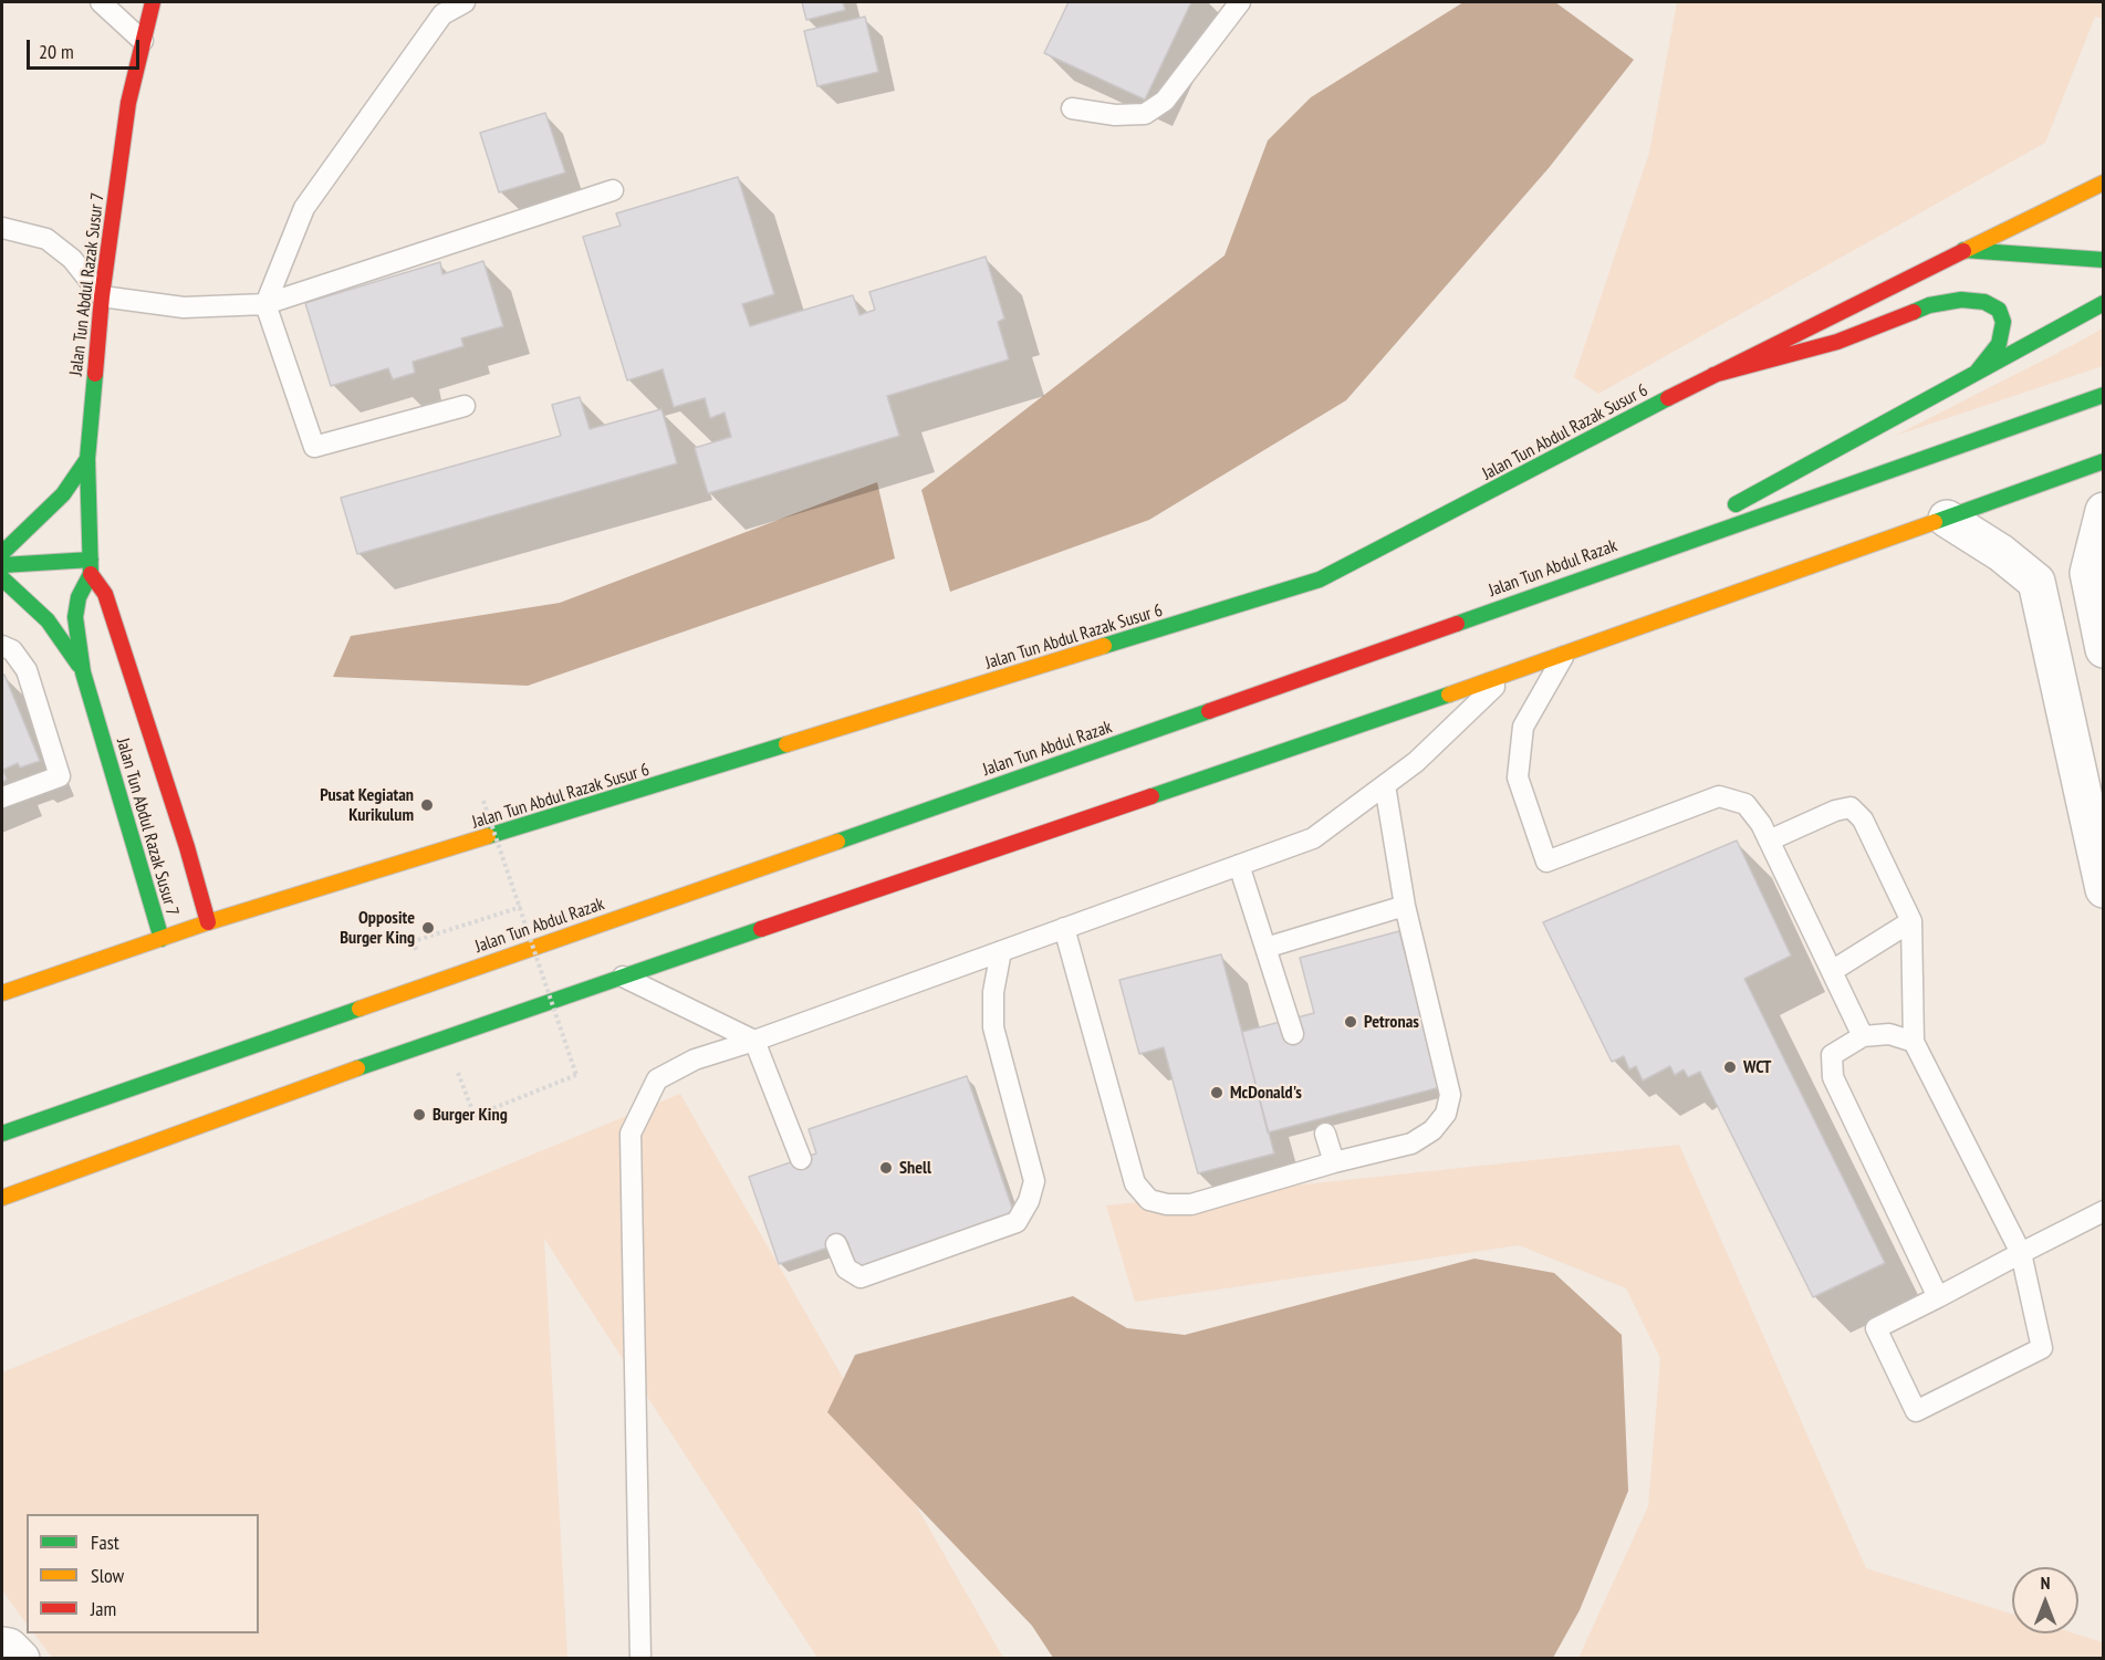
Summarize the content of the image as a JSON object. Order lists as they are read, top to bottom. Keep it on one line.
{"streets":{"main road":["Jalan Tun Abdul Razak Susur 7","Jalan Tun Abdul Razak Susur 6","Jalan Tun Abdul Razak"]},"crossings":[["Jalan Tun Abdul Razak Susur 7","Jalan Tun Abdul Razak Susur 6"]],"places":["Pusat Kegiatan Kurikulum","Opposite Burger King","Petronas","WCT","McDonald's","Burger King","Shell"],"legend":["Fast","Slow","Jam"],"scale_bar":"20 m","north":"top"}
